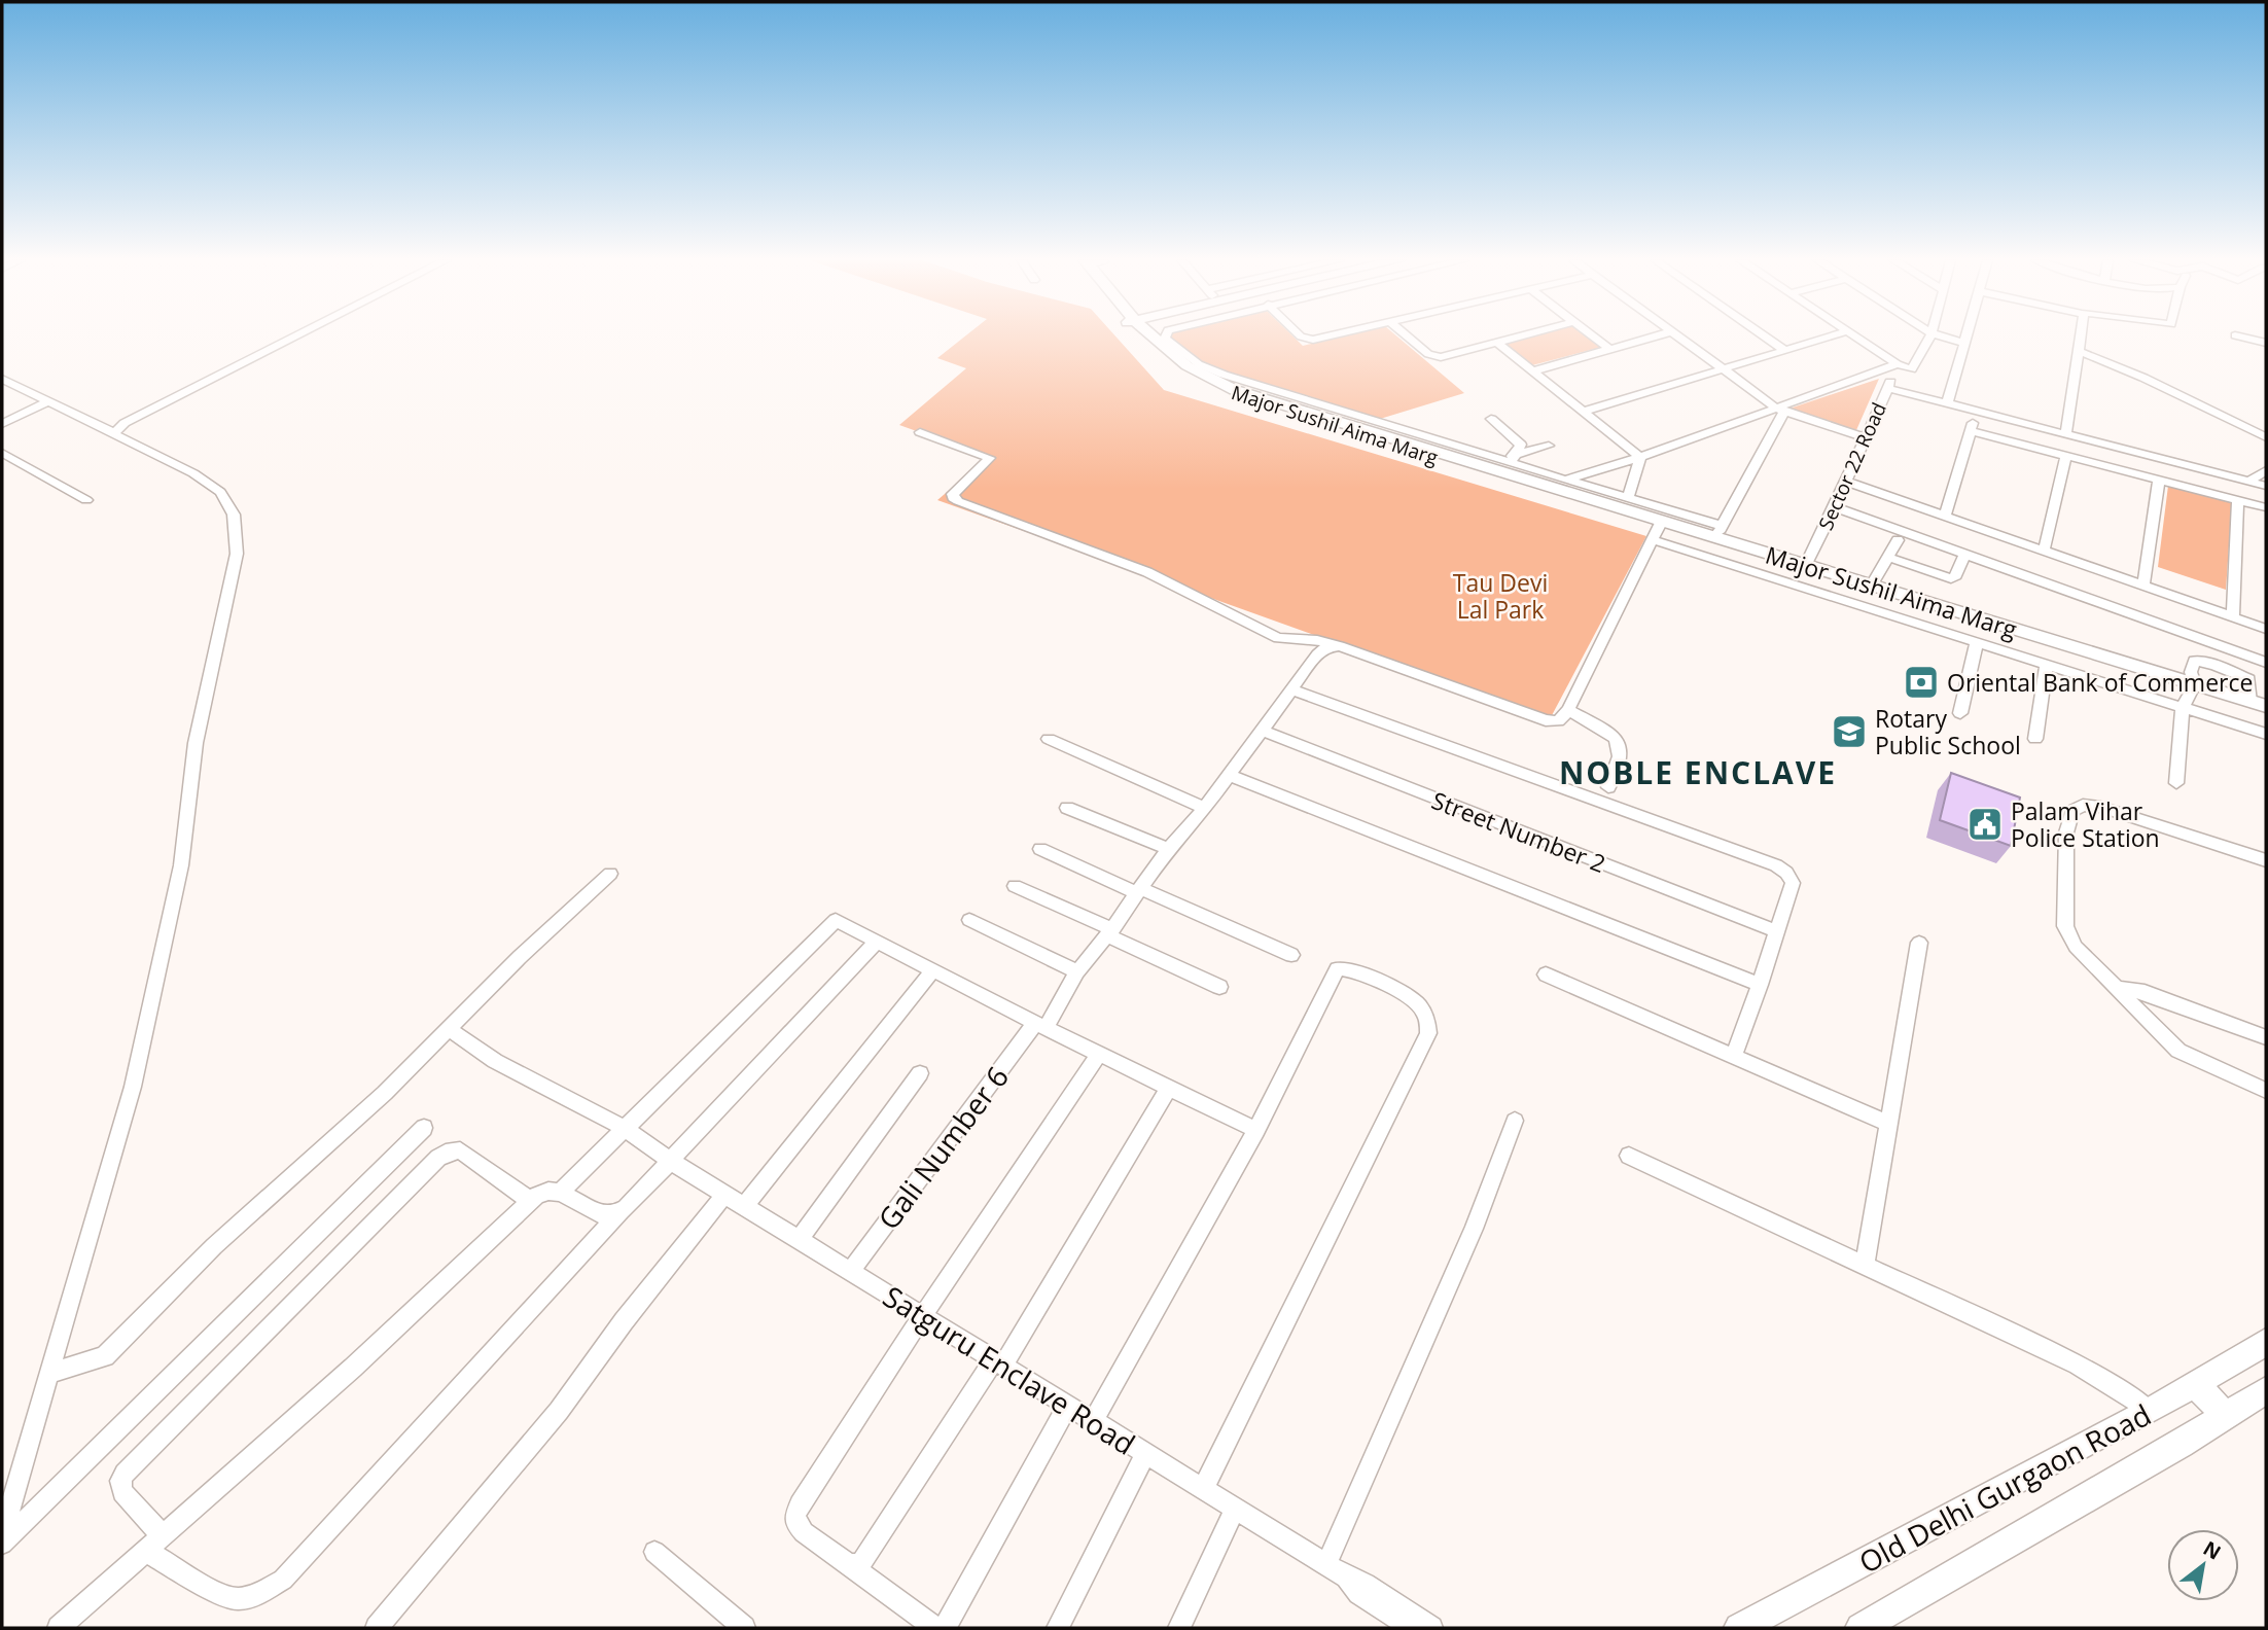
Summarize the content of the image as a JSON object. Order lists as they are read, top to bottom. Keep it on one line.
{"streets":{"street":["Major Sushil Aima Marg","Sector 22 Road","Street Number 2","Gali Number 6","Satguru Enclave Road","Old Delhi Gurgaon Road"]},"crossings":[["Major Sushil Aima Marg","Sector 22 Road"],["Street Number 2","Gali Number 6"],["Gali Number 6","Satguru Enclave Road"]],"districts":["NOBLE ENCLAVE"],"parks":["Tau Devi Lal Park"],"places":{"bank":["Oriental Bank of Commerce"],"school or university":["Rotary Public School"],"public building":["Palam Vihar Police Station"]},"north":"top right"}
